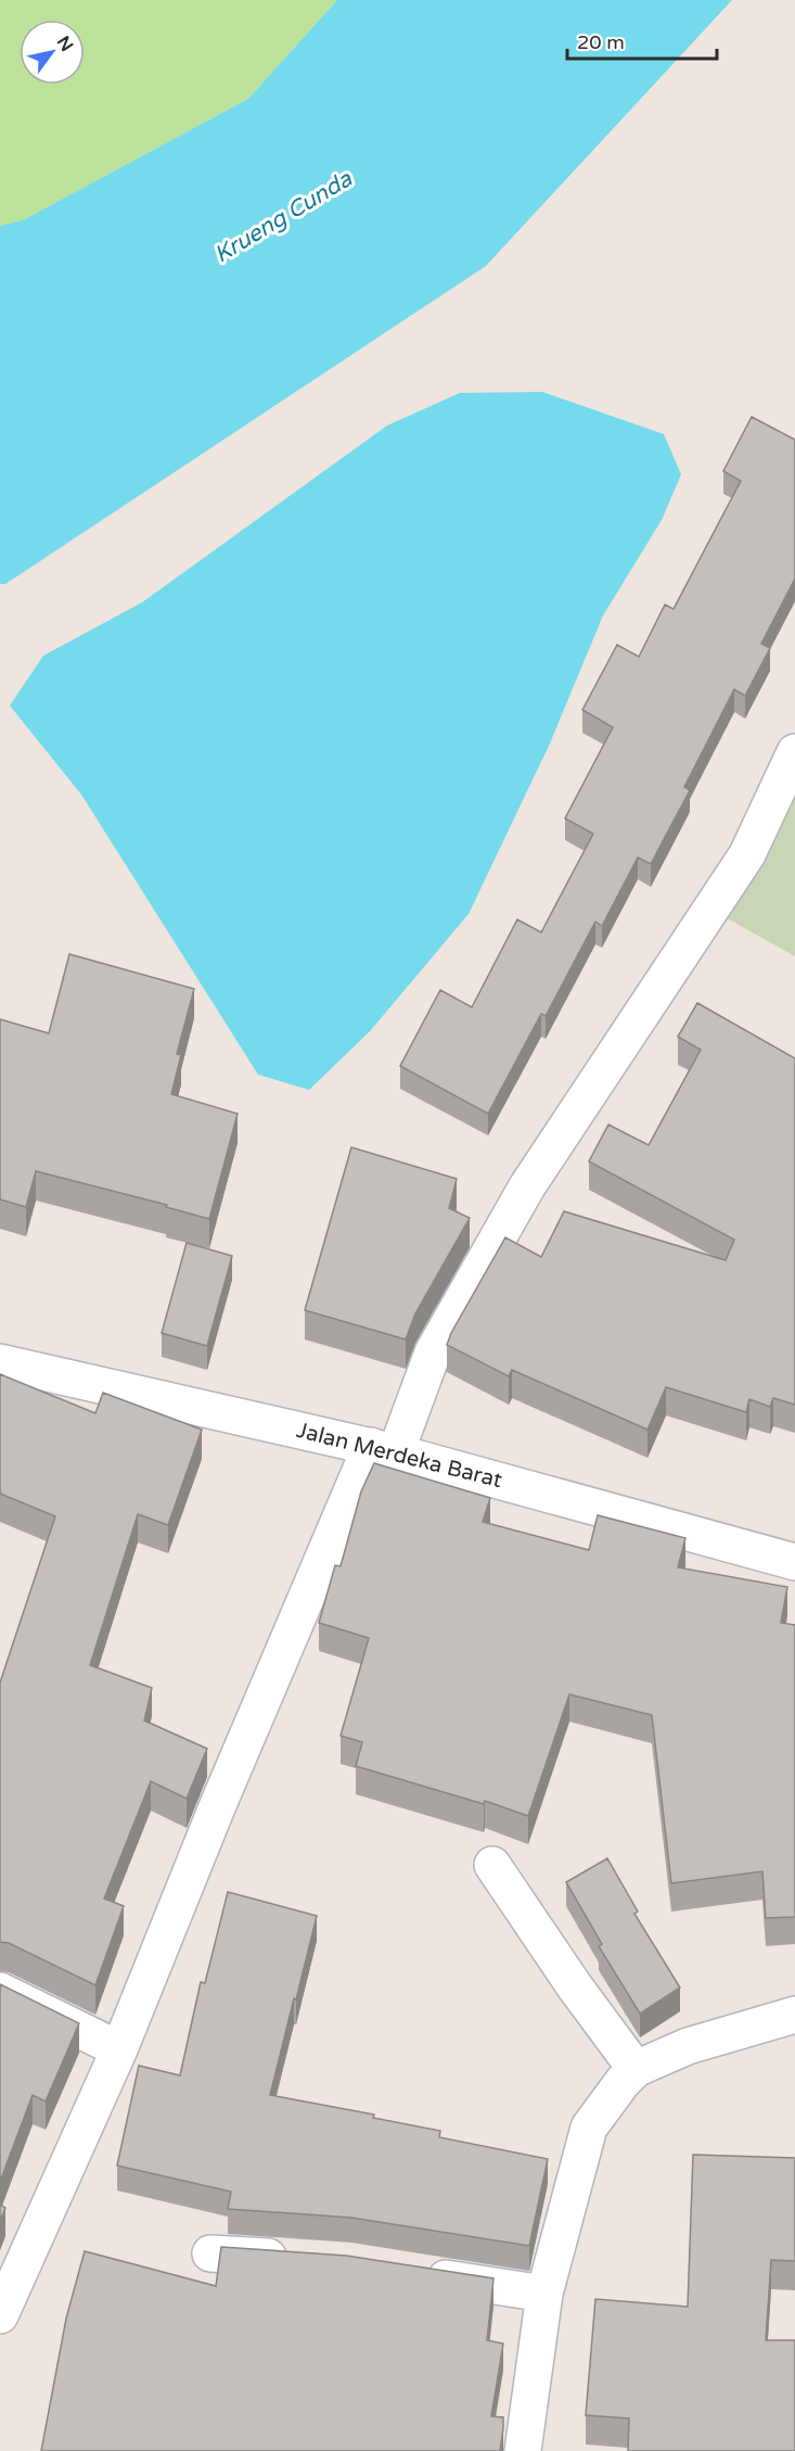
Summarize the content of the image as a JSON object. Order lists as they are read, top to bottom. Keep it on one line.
{"streets":{"street":["Jalan Merdeka Barat"]},"water":["Krueng Cunda"],"scale_bar":"20 m","north":"top right"}
